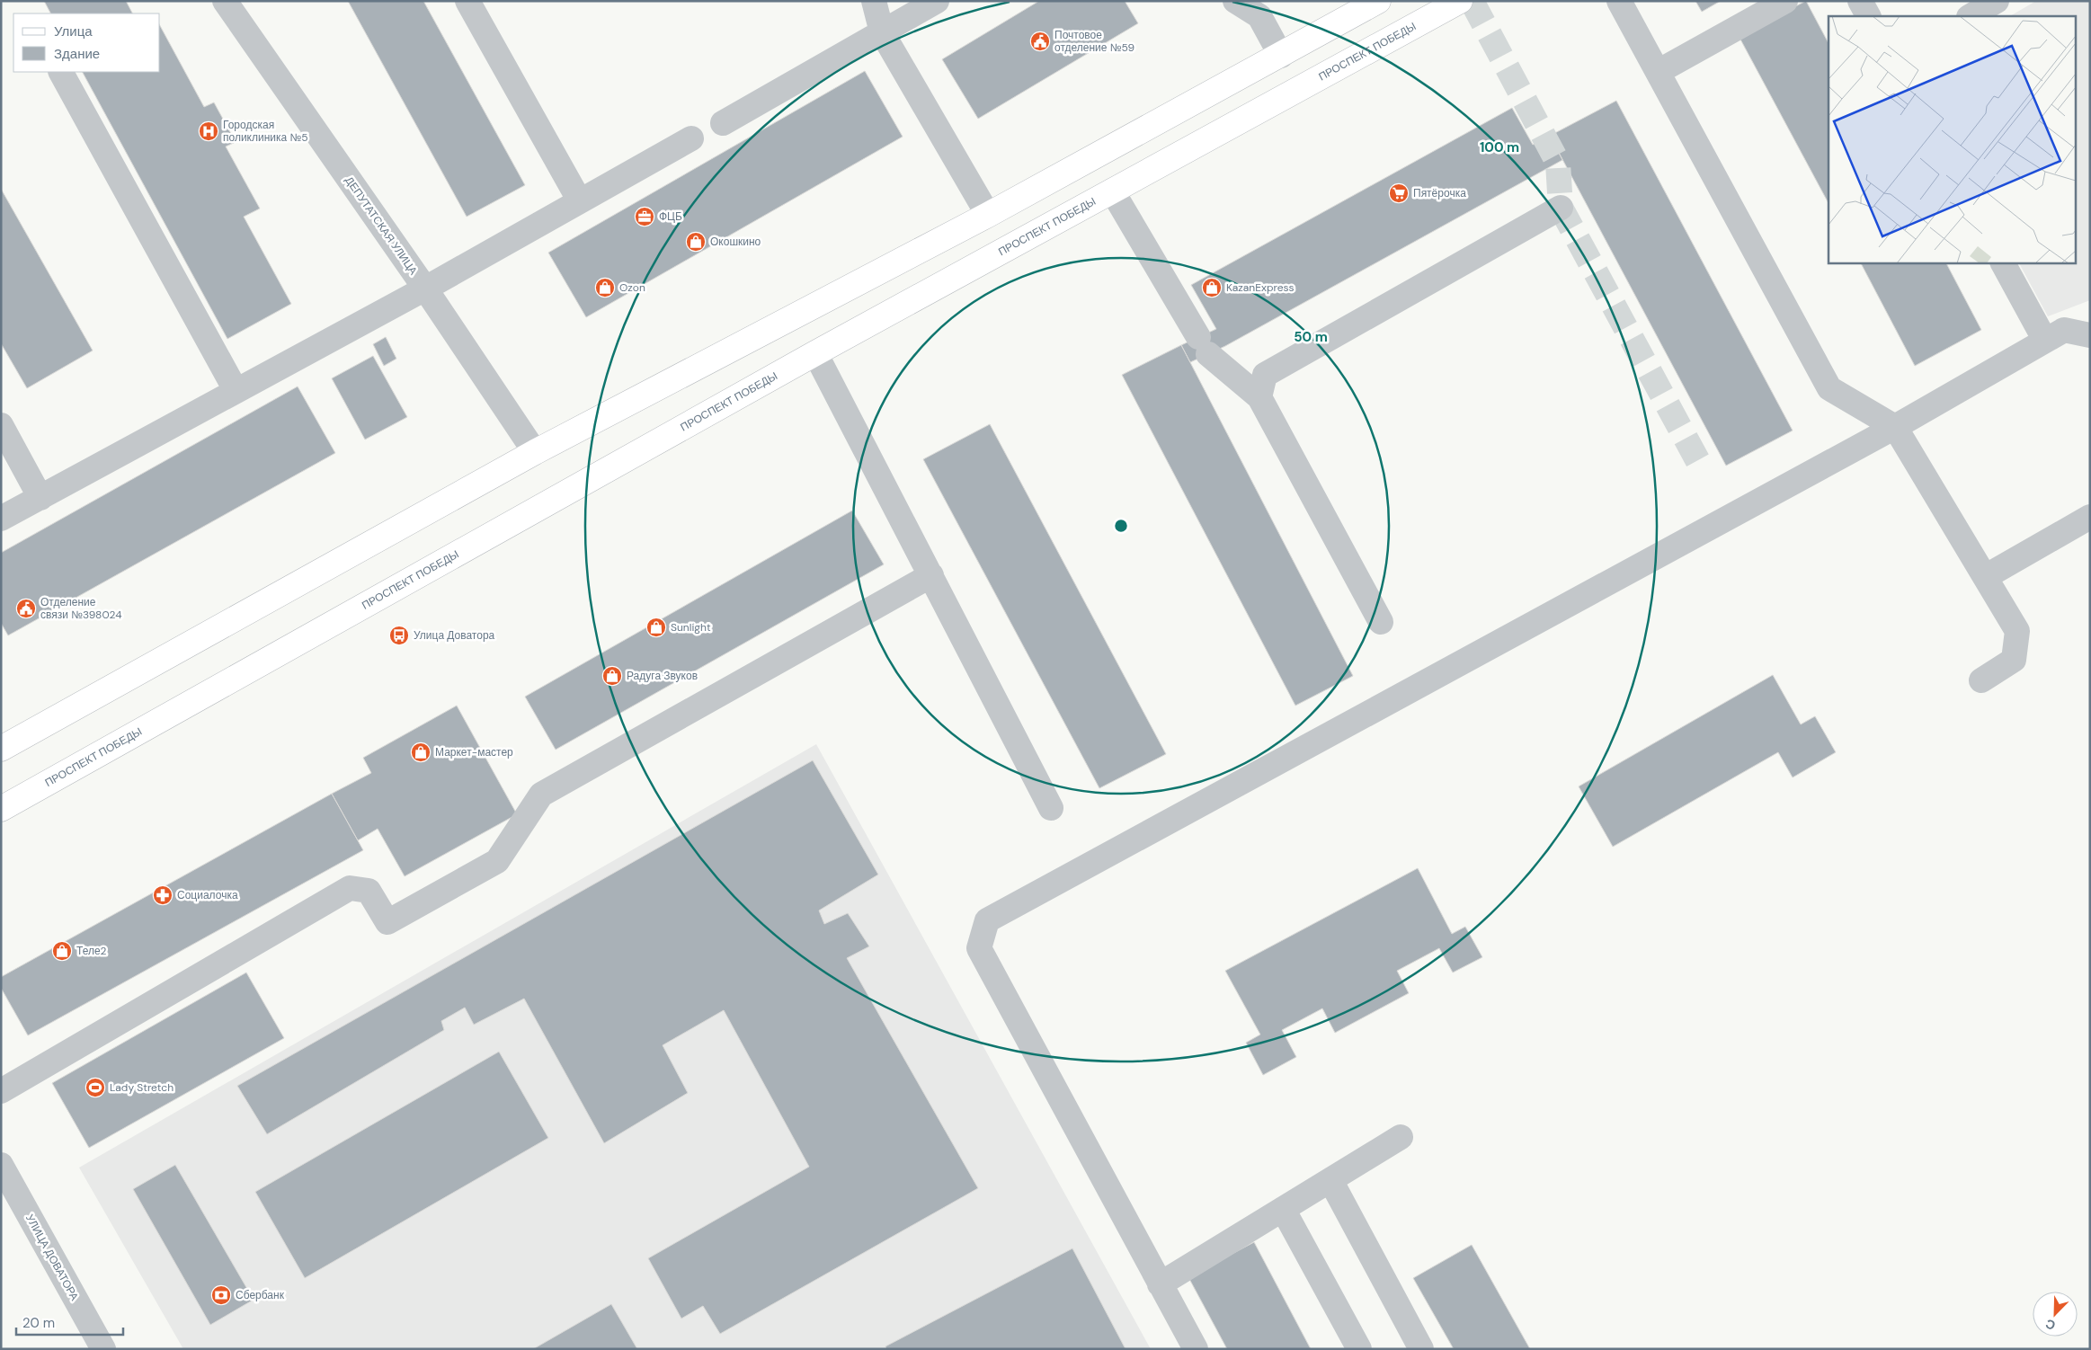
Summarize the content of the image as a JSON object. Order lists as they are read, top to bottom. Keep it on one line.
{"streets":{"main road":["ПРОСПЕКТ ПОБЕДЫ"],"street":["ДЕПУТАТСКАЯ УЛИЦА","УЛИЦА ДОВАТОРА"]},"places":{"public building":["Почтовое отделение №59","Отделение связи №398024"],"hospital":["Городская поликлиника №5"],"supermarket":["Пятёрочка"],"office":["ФЦБ"],"shop":["Окошкино","Ozon","KazanExpress","Sunlight","Радуга Звуков","Маркет-мастер","Теле2"],"bus stop":["Улица Доватора"],"pharmacy":["Социалочка"],"sports":["Lady Stretch"],"bank":["Сбербанк"]},"legend":["Улица","Здание"],"scale_bar":"20 m","north":"bottom left","rings":["100 m","50 m"]}
